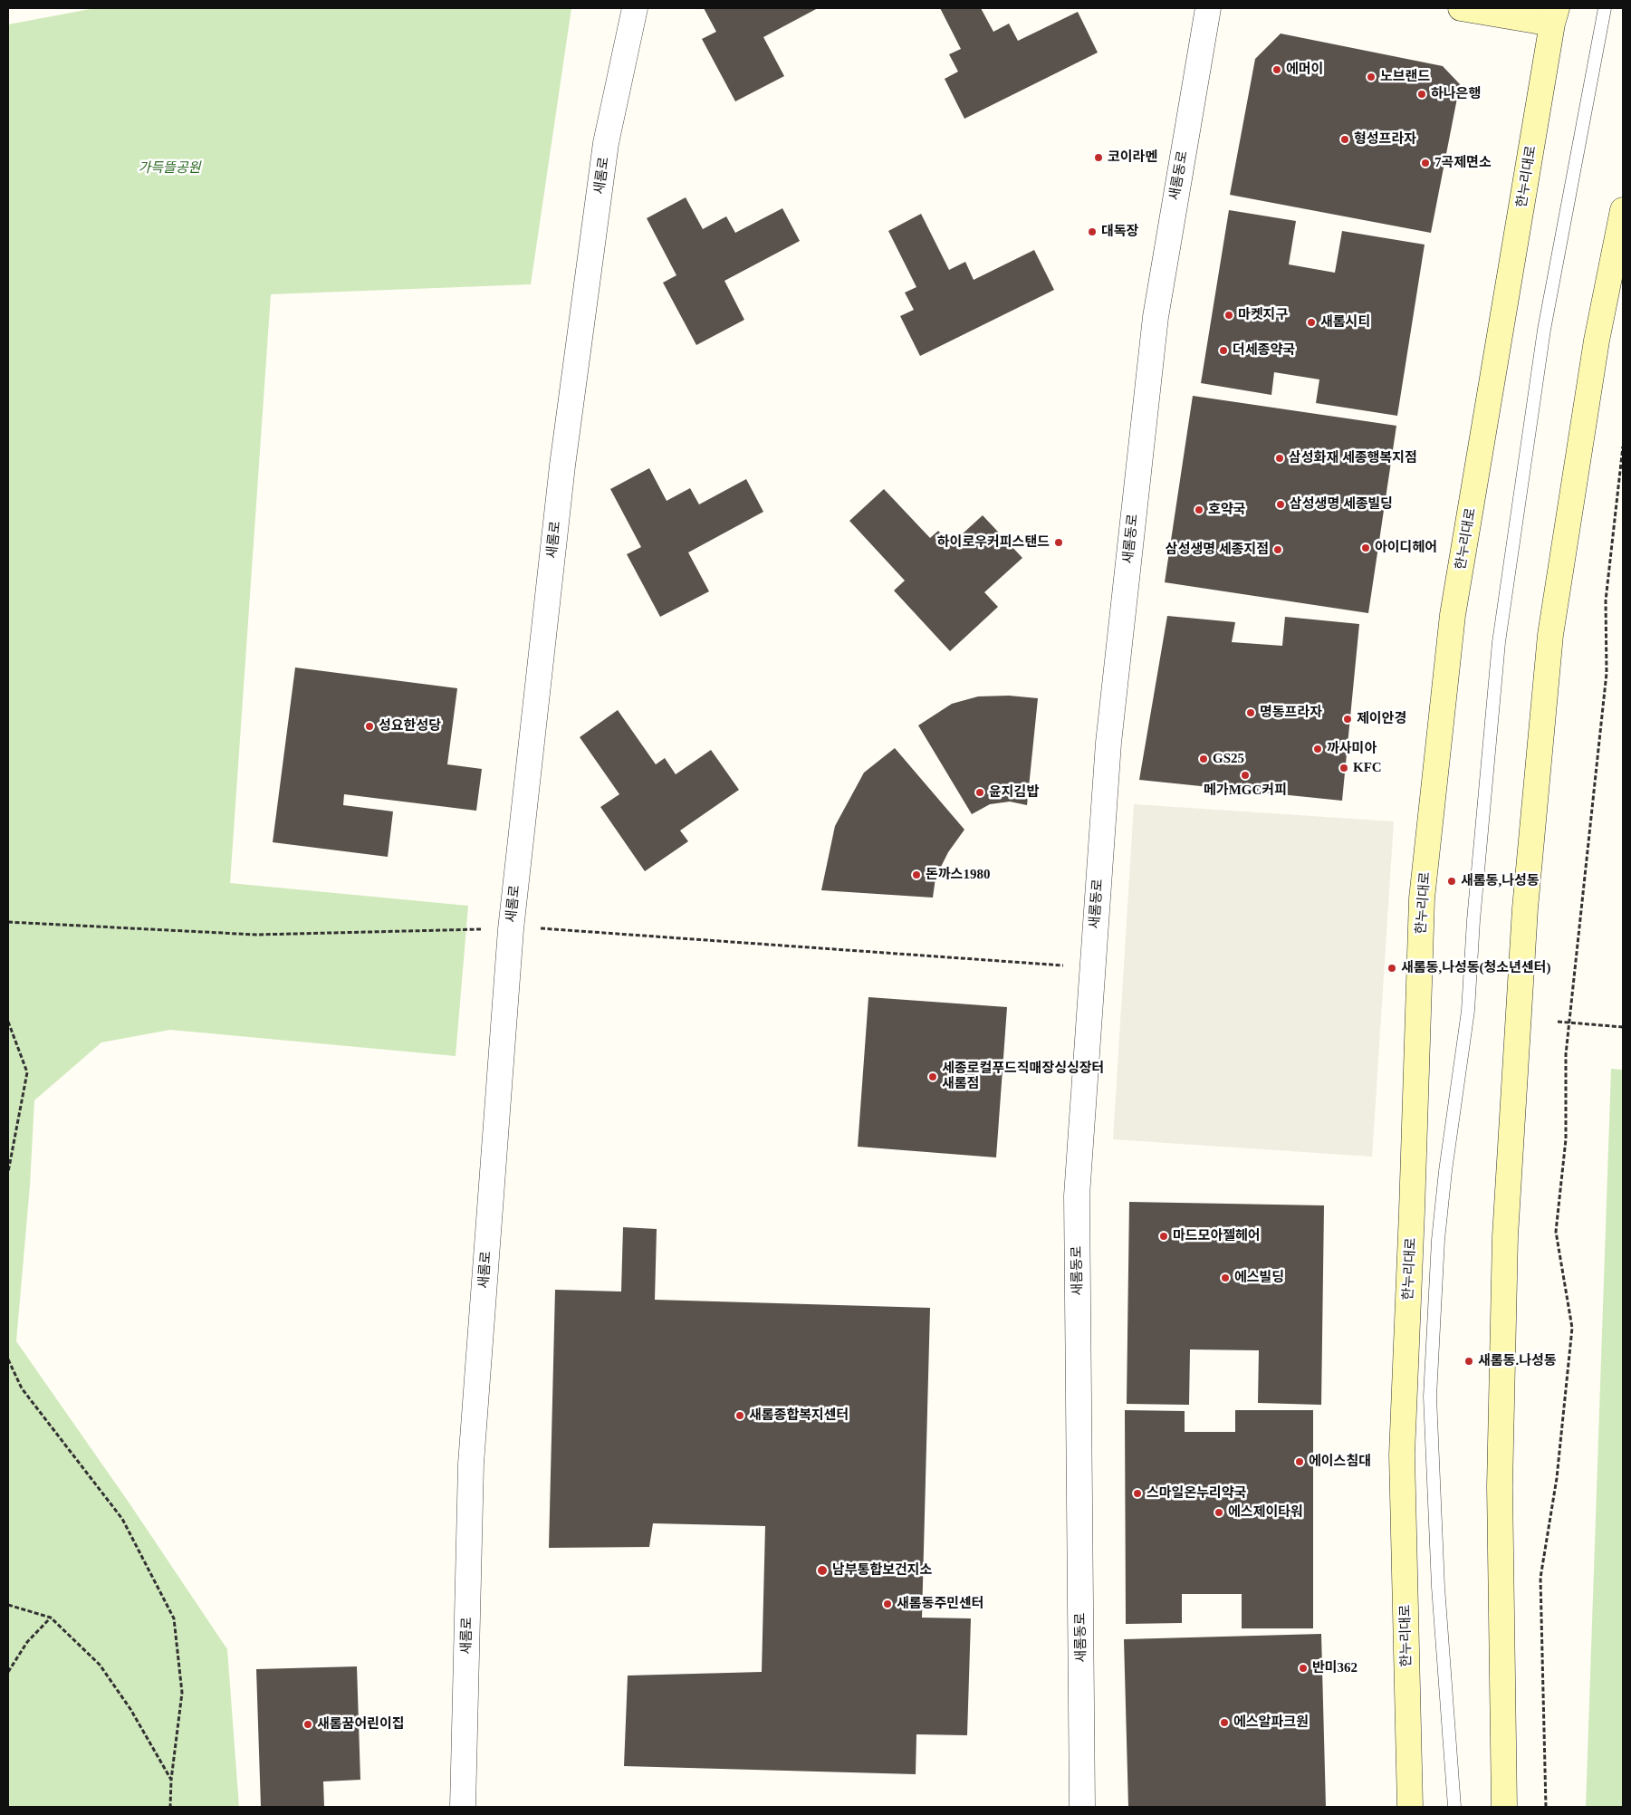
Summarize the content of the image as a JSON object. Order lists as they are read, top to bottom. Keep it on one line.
{"streets":{"street":["새롬로","새롬동로","한누리대로"]},"parks":["가득뜰공원"],"places":["에머이","노브랜드","하나은행","형성프라자","코이라멘","7곡제면소","대독장","마켓지구","새롬시티","더세종약국","삼성화재 세종행복지점","삼성생명 세종빌딩","호약국","하이로우커피스탠드","아이디헤어","삼성생명 세종지점","명동프라자","제이안경","성요한성당","까사미아","GS25","KFC","메가MGC커피","윤지김밥","돈까스1980","새롬동,나성동","새롬동,나성동(청소년센터)","세종로컬푸드직매장싱싱장터 새롬점","마드모아젤헤어","에스빌딩","새롬동.나성동","새롬종합복지센터","에이스침대","스마일온누리약국","에스제이타워","남부통합보건지소","새롬동주민센터","반미362","에스알파크원","새롬꿈어린이집"]}
